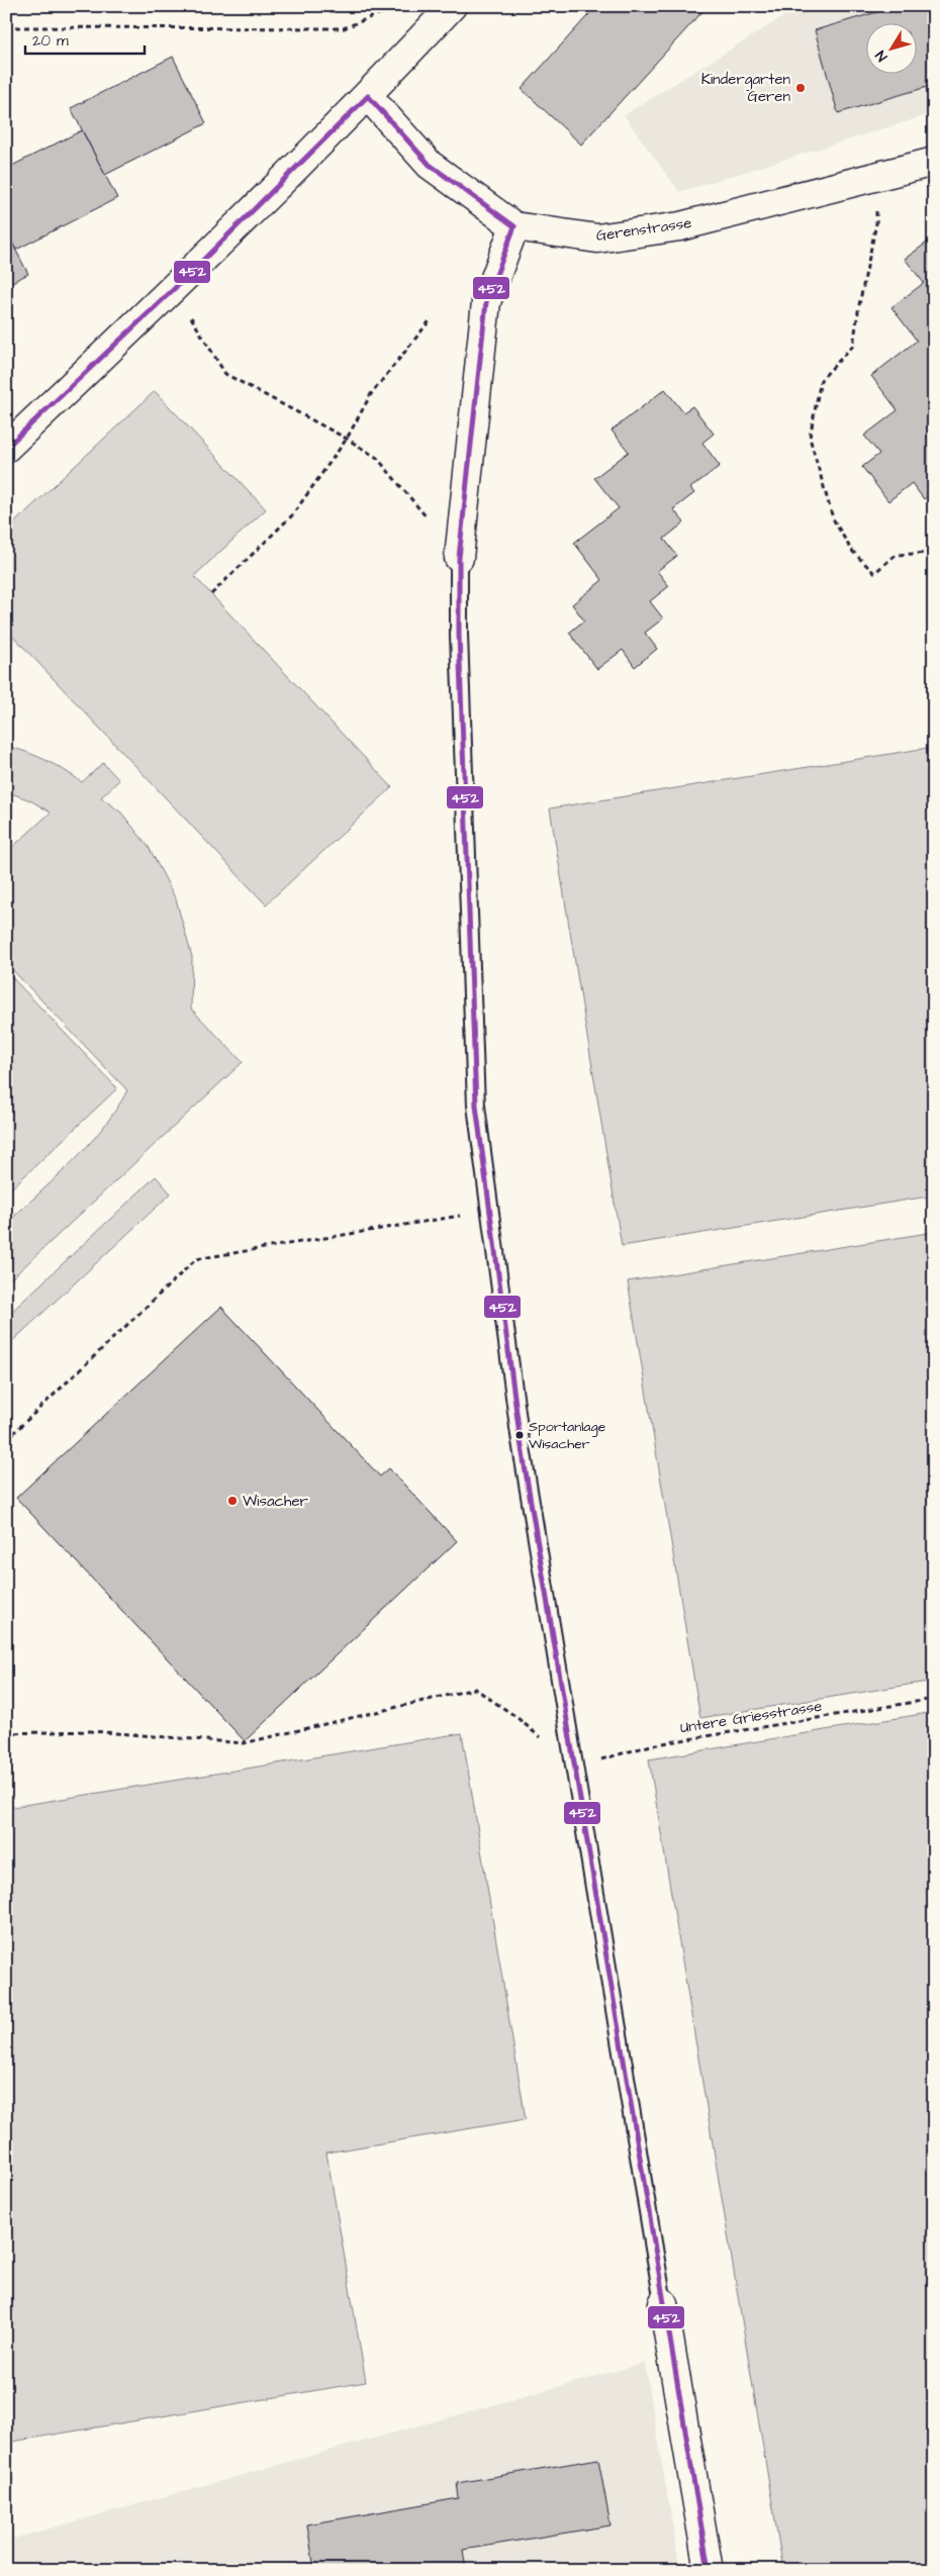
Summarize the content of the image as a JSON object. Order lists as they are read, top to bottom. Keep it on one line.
{"streets":{"street":["Gerenstrasse"],"path":["Untere Griesstrasse"]},"places":["Kindergarten Geren","Sportanlage Wisacher","Wisacher"],"lines":["transit line 452"],"scale_bar":"20 m","north":"bottom left"}
